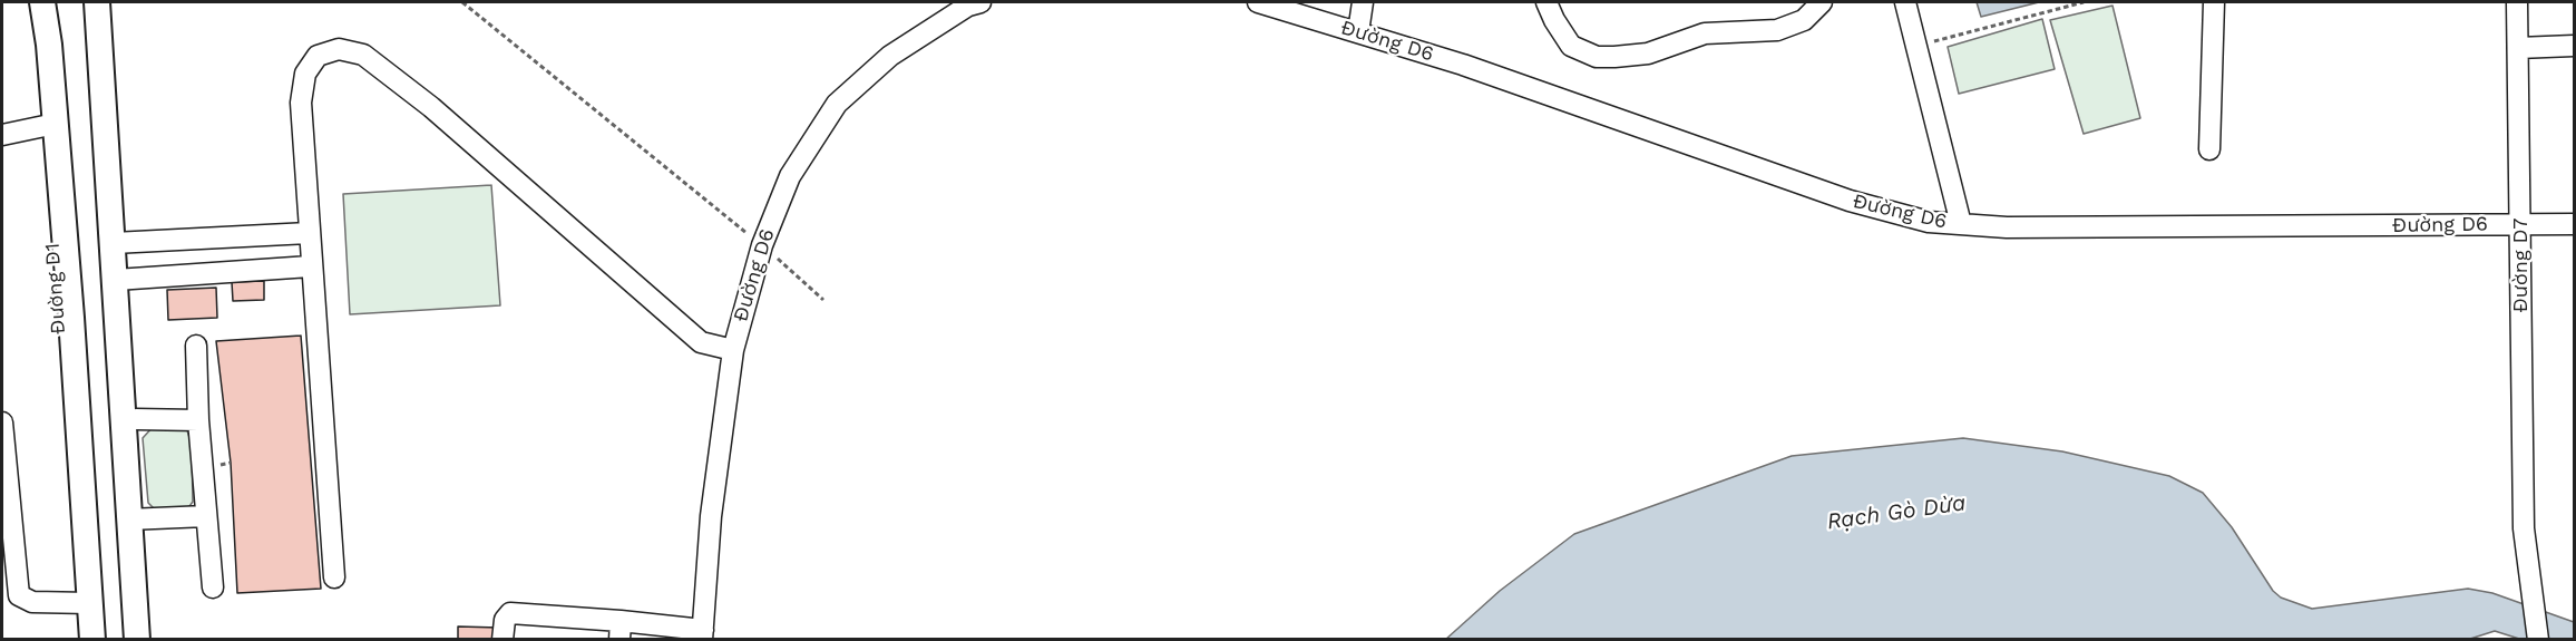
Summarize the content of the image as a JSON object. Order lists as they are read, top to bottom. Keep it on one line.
{"streets":{"main road":["Đường D1"],"street":["Đường D6","Đường D7"]},"crossings":[["Đường D6","Đường D7"]],"water":["Rạch Gò Dừa"]}
